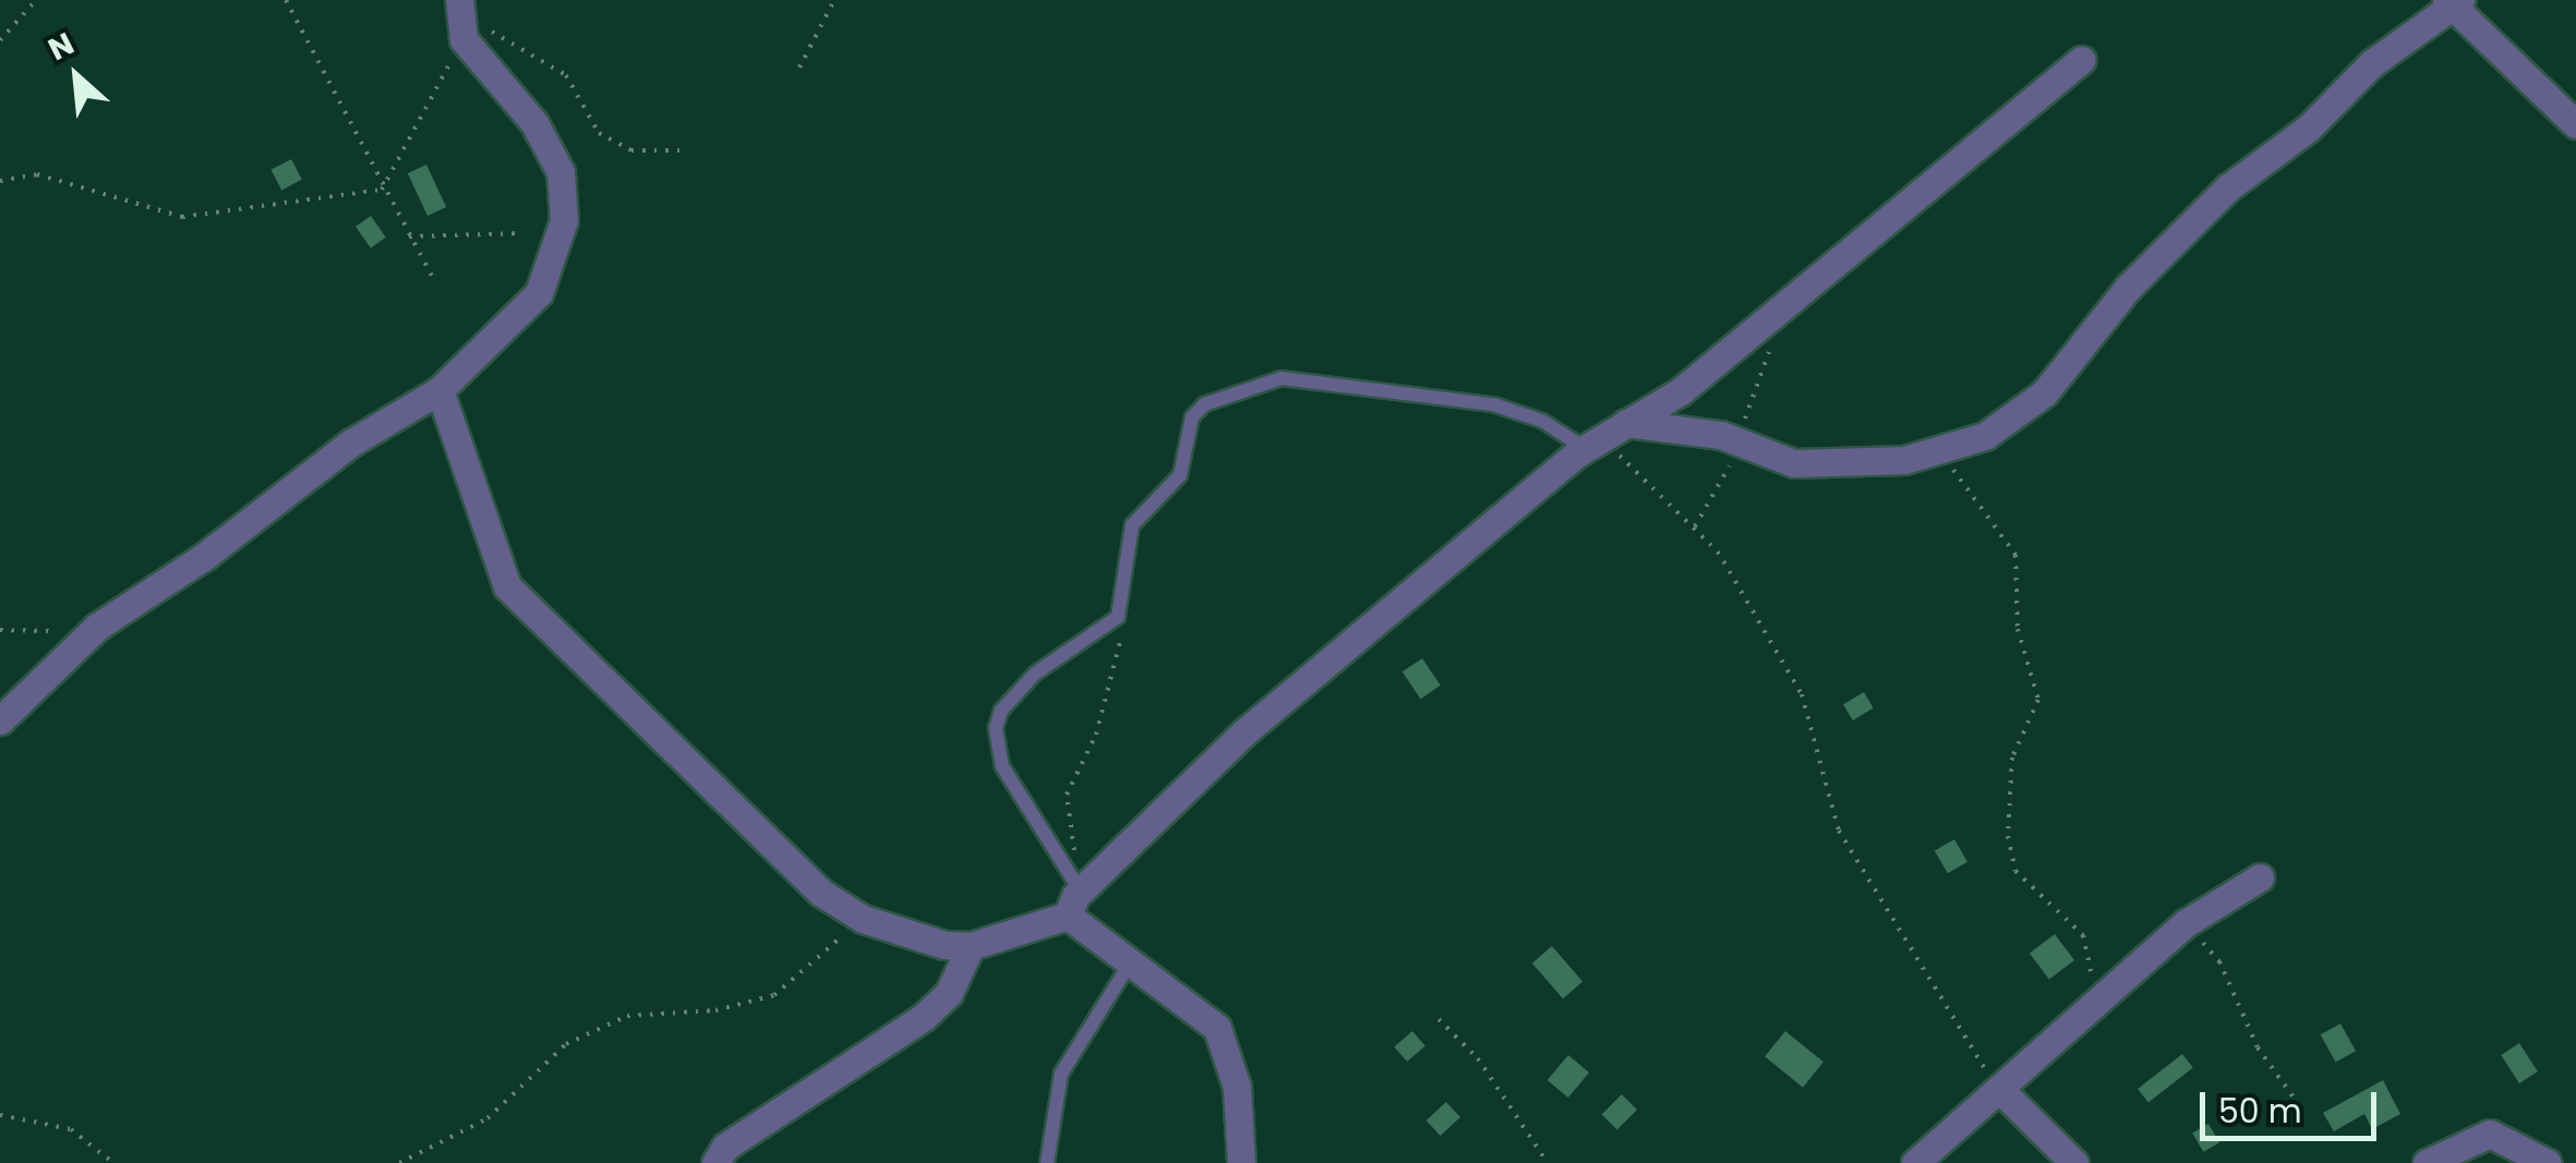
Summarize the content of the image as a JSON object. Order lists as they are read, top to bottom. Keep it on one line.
{"scale_bar":"50 m","north":"top left"}
